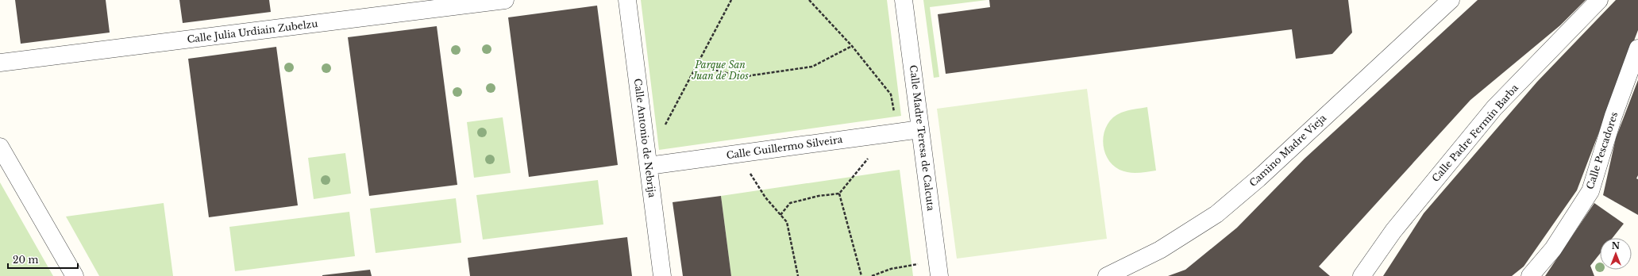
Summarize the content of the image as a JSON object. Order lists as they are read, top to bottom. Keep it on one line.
{"streets":{"street":["Calle Julia Urdiain Zubelzu","Calle Padre Fermín Barba","Calle Antonio de Nebrija","Calle Madre Teresa de Calcuta","Calle Guillermo Silveira","Camino Madre Vieja","Calle Pescadores"]},"crossings":[["Calle Antonio de Nebrija","Calle Guillermo Silveira"],["Calle Madre Teresa de Calcuta","Calle Guillermo Silveira"]],"parks":["Parque San Juan de Dios"],"scale_bar":"20 m","north":"top"}
